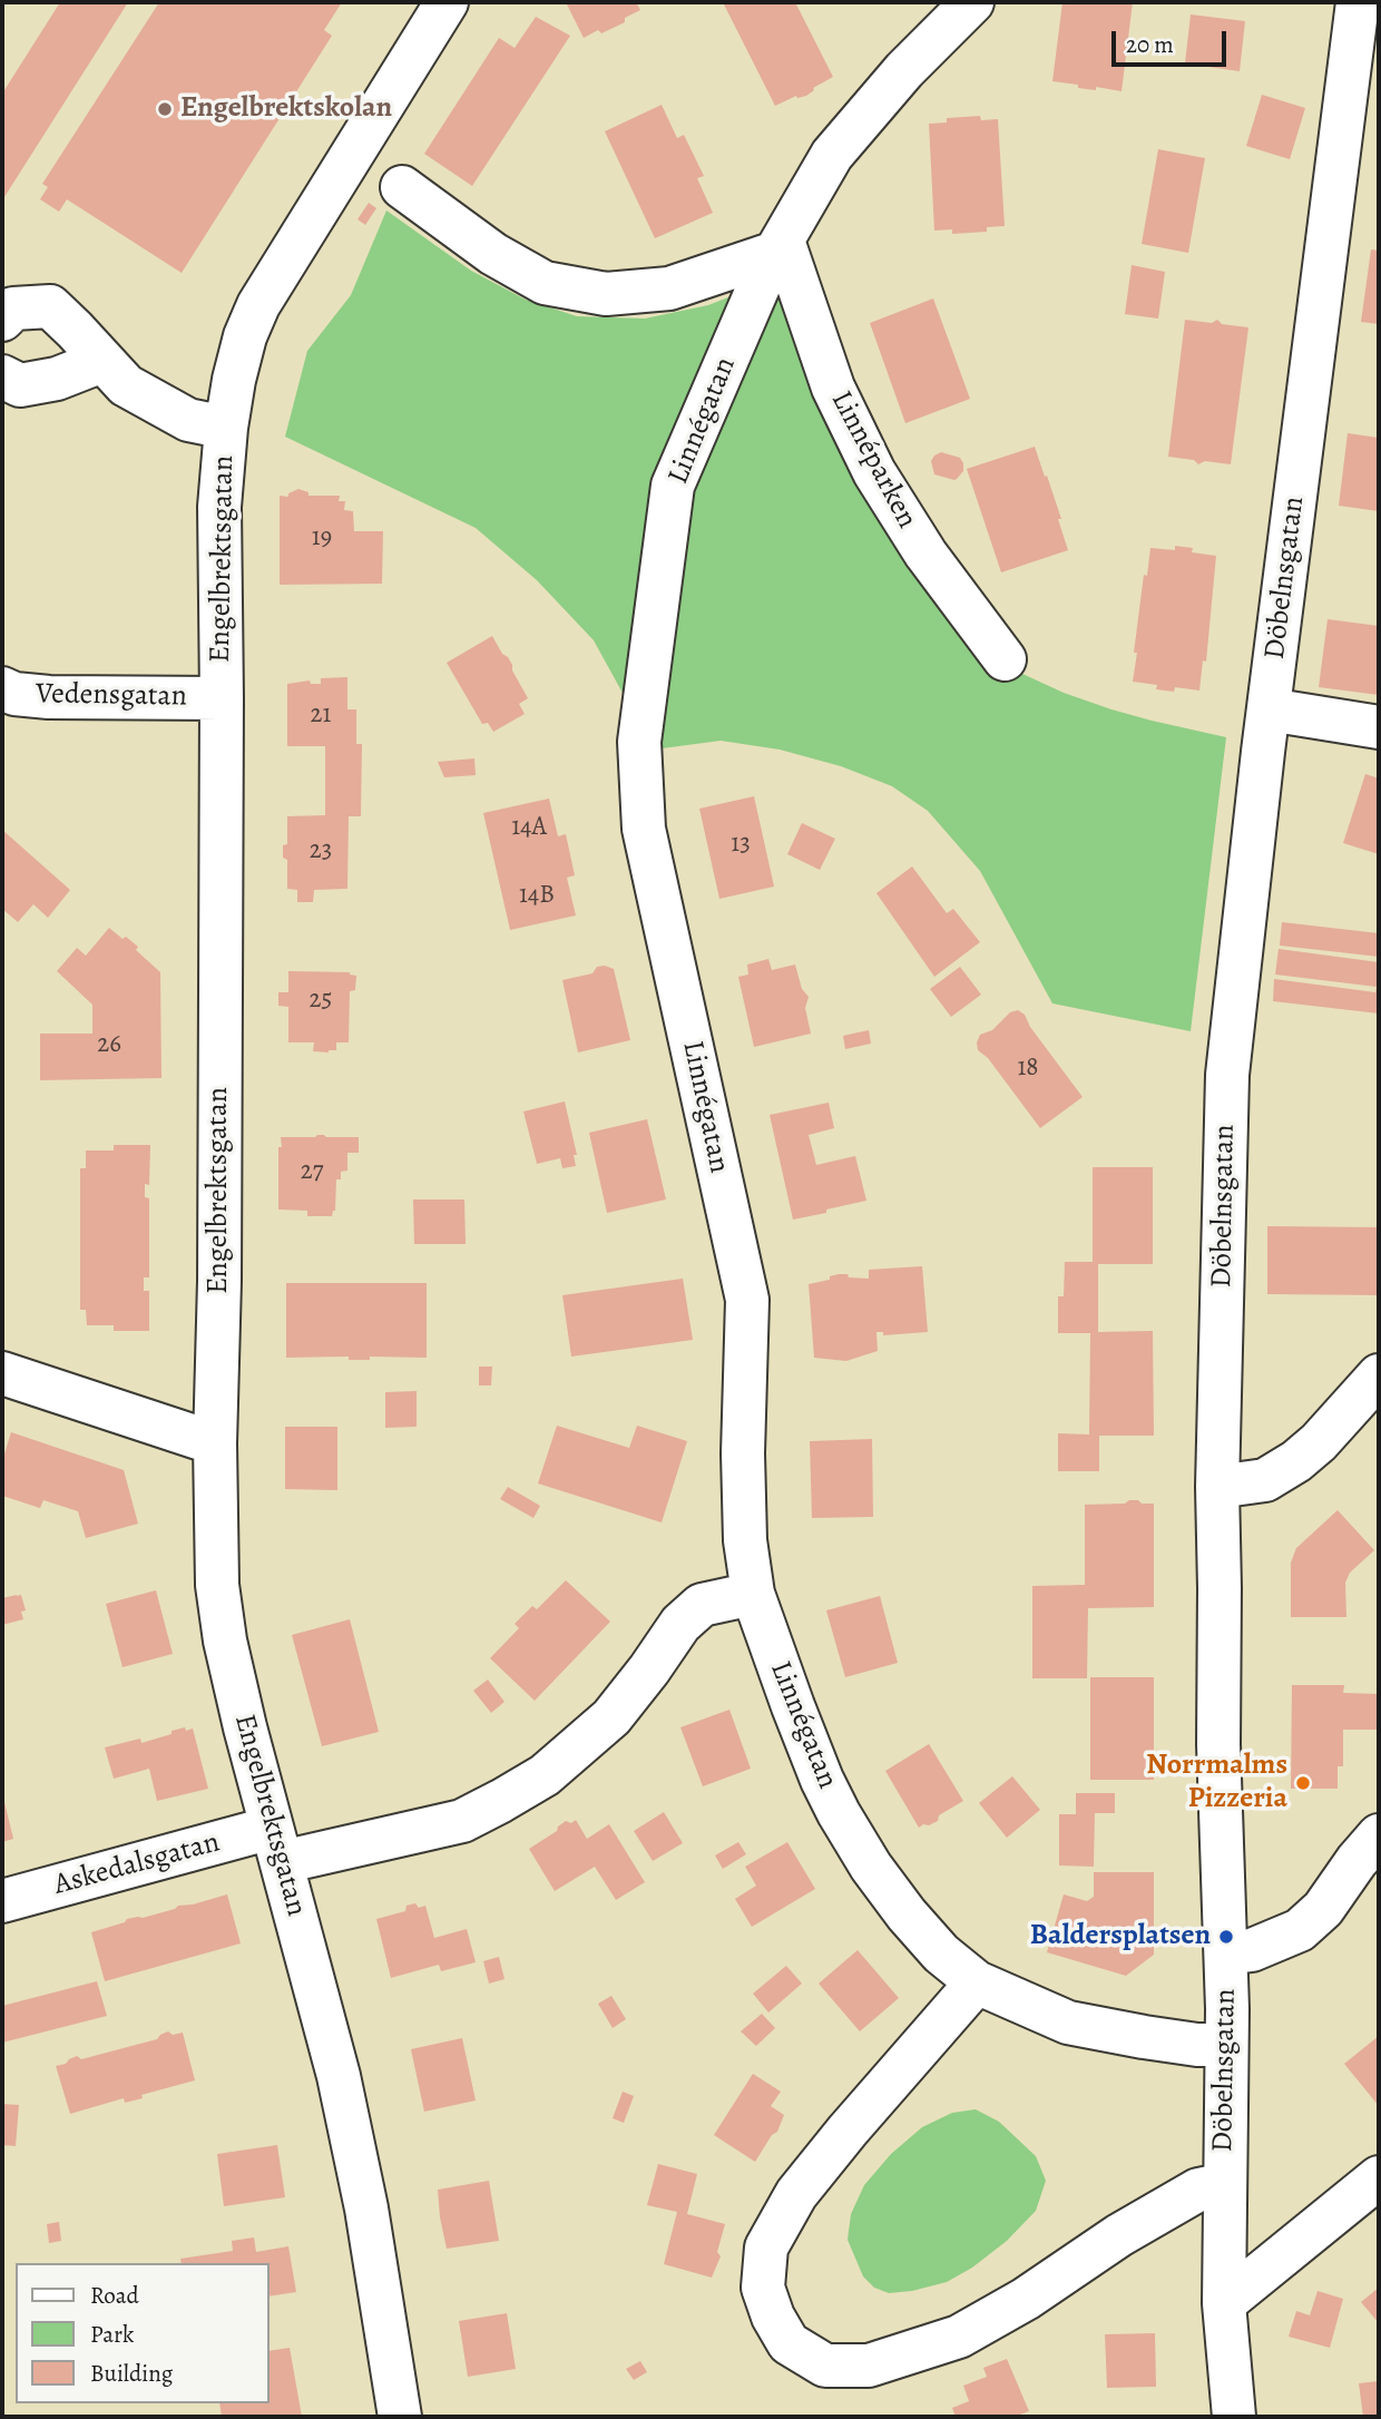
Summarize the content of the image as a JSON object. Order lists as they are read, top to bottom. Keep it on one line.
{"streets":{"street":["Linnégatan","Linnéparken","Engelbrektsgatan","Döbelnsgatan","Vedensgatan","Askedalsgatan"]},"crossings":[["Linnégatan","Linnéparken"],["Linnégatan","Döbelnsgatan"],["Linnégatan","Askedalsgatan"],["Engelbrektsgatan","Vedensgatan"],["Engelbrektsgatan","Askedalsgatan"]],"places":["Engelbrektskolan","Norrmalms Pizzeria","Baldersplatsen"],"house_numbers":["19","21","14A","13","23","14B","25","26","18","27"],"legend":["Road","Park","Building"],"scale_bar":"20 m"}
